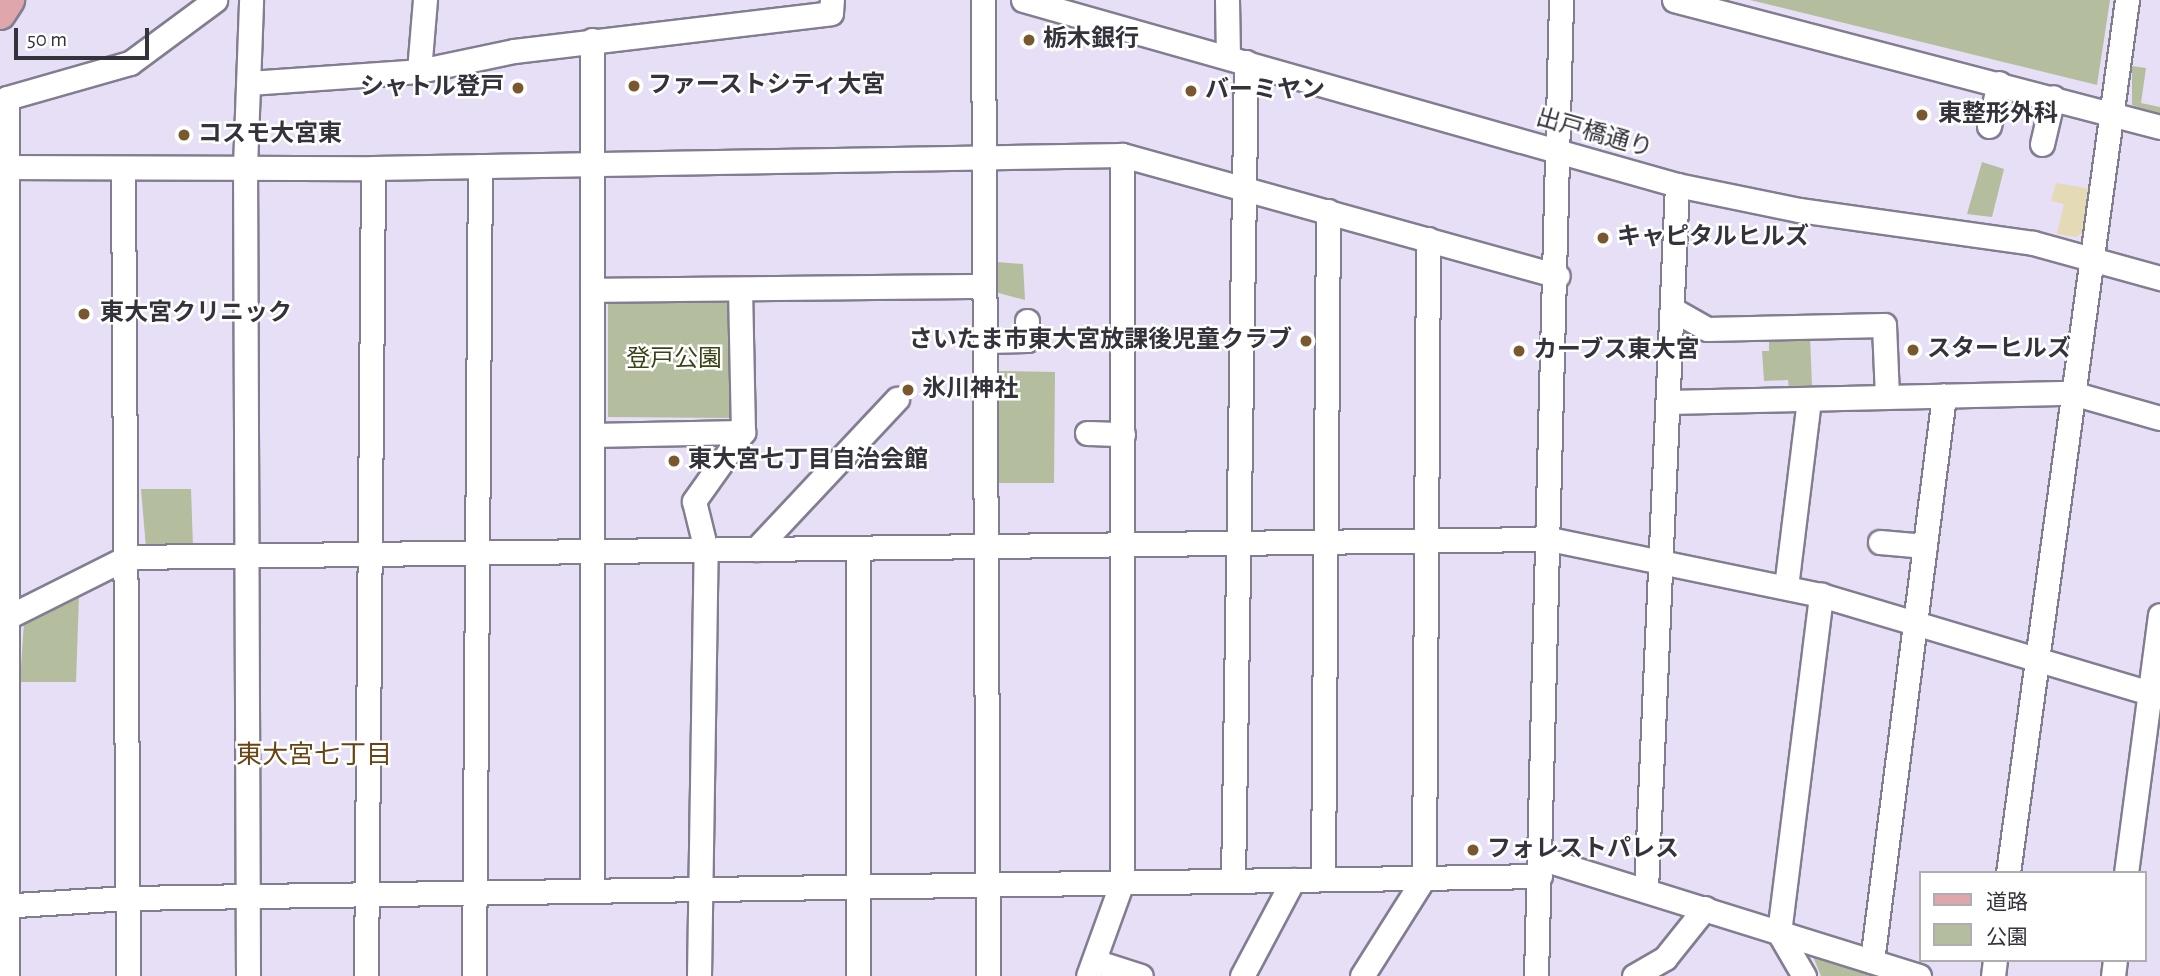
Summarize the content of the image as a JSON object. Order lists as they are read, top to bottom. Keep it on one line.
{"streets":{"street":["出戸橋通り"]},"districts":["東大宮七丁目"],"parks":["登戸公園"],"places":["栃木銀行","ファーストシティ大宮","シャトル登戸","バーミヤン","東整形外科","コスモ大宮東","キャピタルヒルズ","東大宮クリニック","さいたま市東大宮放課後児童クラブ","スターヒルズ","カーブス東大宮","氷川神社","東大宮七丁目自治会館","フォレストパレス"],"legend":["道路","公園"],"scale_bar":"50 m"}
